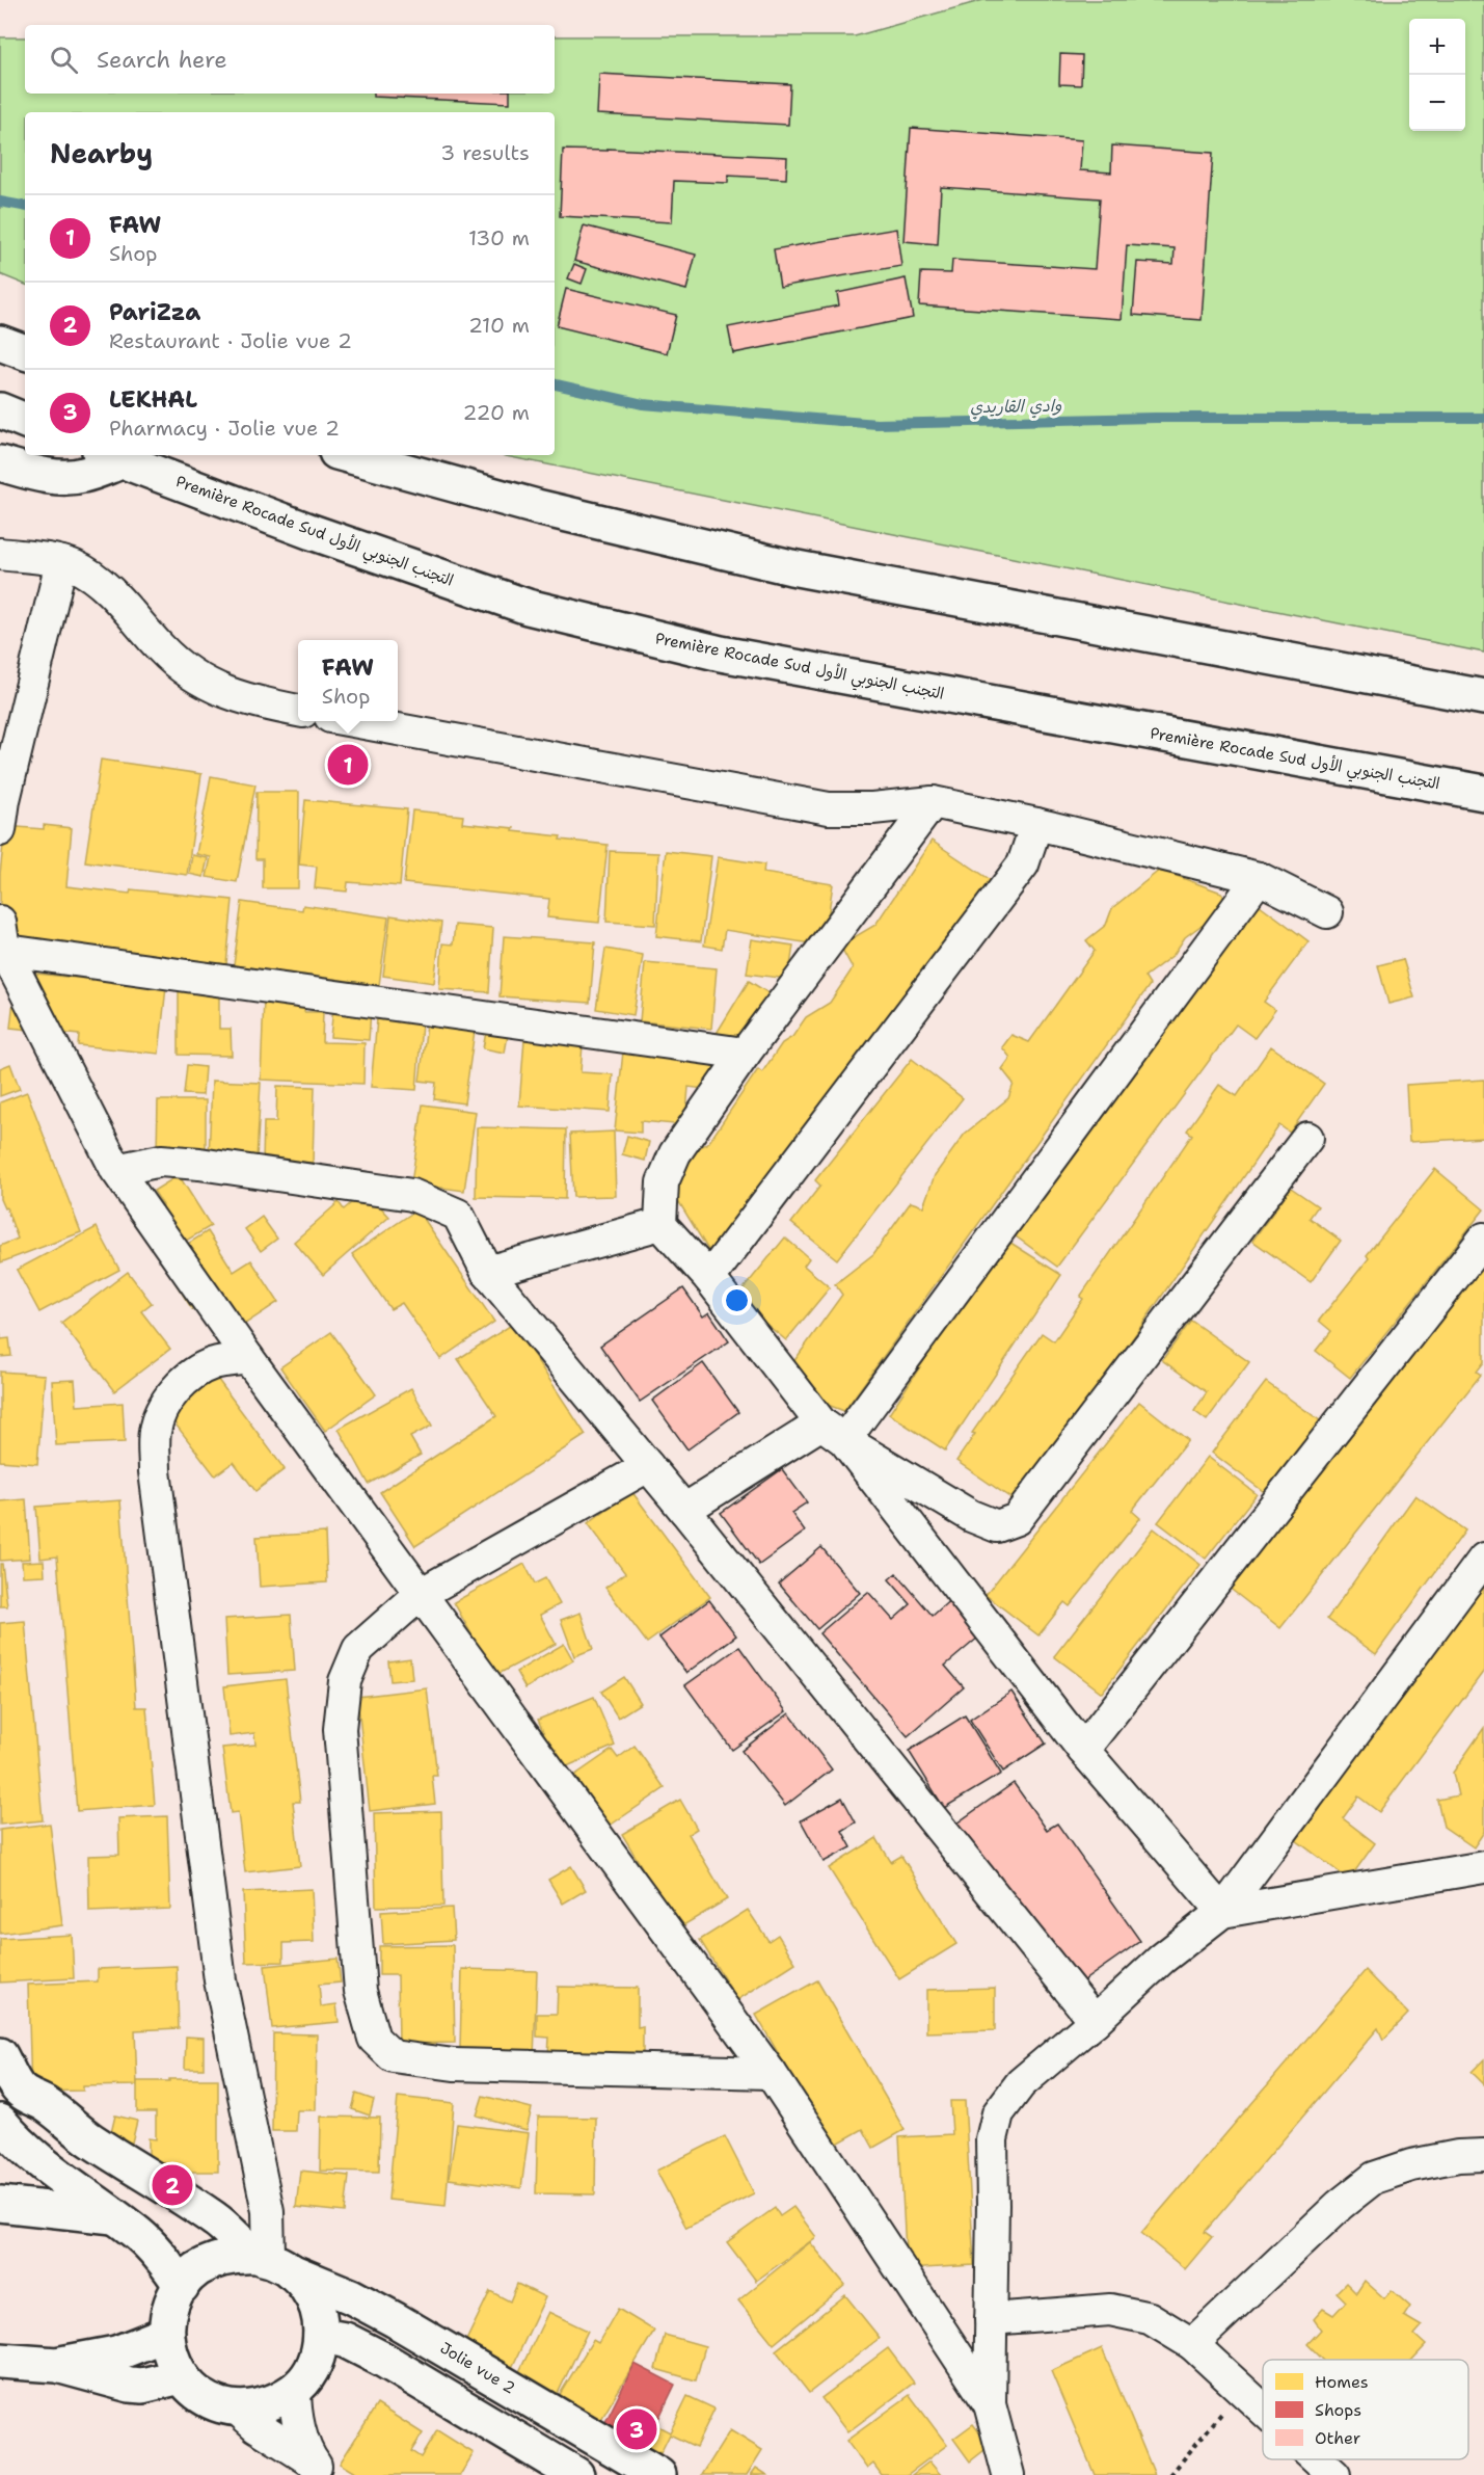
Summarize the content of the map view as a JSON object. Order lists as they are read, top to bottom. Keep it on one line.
{"streets":{"main road":["Première Rocade Sud التجنب الجنوبي الأول","Jolie vue 2"]},"water":["وادي القاريدي"],"legend":["Homes","Shops","Other"],"page":{"map_buttons":["+","−"],"search":"Search here","heading":["Nearby","3 results"],"list":[{"mark":"1","name":"FAW","note":"Shop","value":"130 m"},{"mark":"2","name":"PariZza","note":"Restaurant · Jolie vue 2","value":"210 m"},{"mark":"3","name":"LEKHAL","note":"Pharmacy · Jolie vue 2","value":"220 m"}],"popup":["FAW","Shop"],"pins":["1","2","3"]}}
